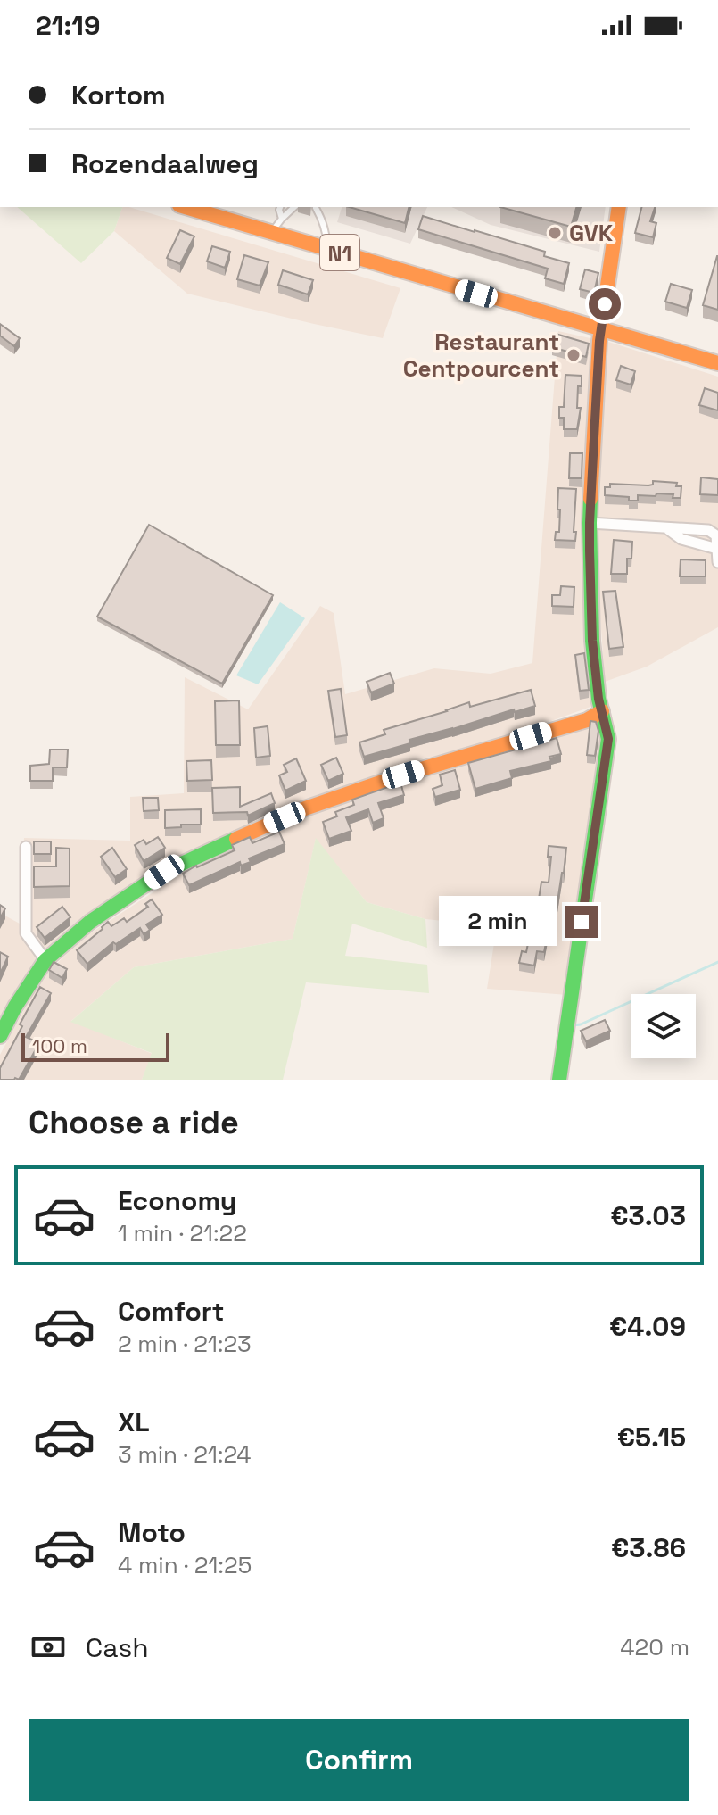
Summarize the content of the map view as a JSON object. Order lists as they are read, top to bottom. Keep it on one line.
{"streets":{"street":["N1"]},"places":["GVK","Restaurant Centpourcent"],"scale_bar":"100 m","page":{"status":"21:19","banner":["Kortom","Rozendaalweg"],"bubble":"2 min","scale":"100 m","heading":"Choose a ride","list":[{"name":"Economy","note":"1 min · 21:22","value":"€3.03"},{"name":"Comfort","note":"2 min · 21:23","value":"€4.09"},{"name":"XL","note":"3 min · 21:24","value":"€5.15"},{"name":"Moto","note":"4 min · 21:25","value":"€3.86"}],"pay":["Cash","420 m"],"buttons":"Confirm"}}
